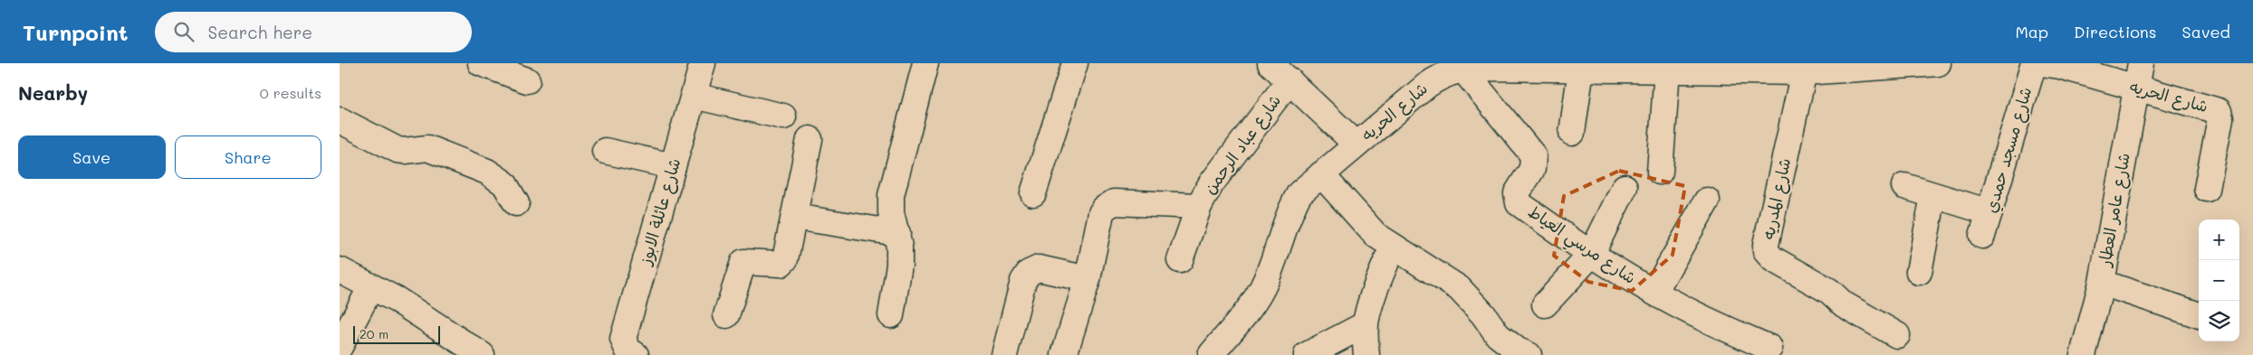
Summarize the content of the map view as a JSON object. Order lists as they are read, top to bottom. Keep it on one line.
{"streets":{"street":["شارع الحريه","شارع عباد الرحمن","شارع مسجد حمدي","شارع المدريه","شارع عامر العطار","شارع عائلة الابوز","شارع مرسي العياط"]},"crossings":[["شارع الحريه","شارع المدريه"],["شارع الحريه","شارع عامر العطار"],["شارع الحريه","شارع مرسي العياط"]],"scale_bar":"20 m","page":{"header":"Turnpoint","search":"Search here","nav":["Map","Directions","Saved"],"heading":["Nearby","0 results"],"buttons":["Save","Share"],"map_buttons":["+","−"],"scale":"20 m"}}
